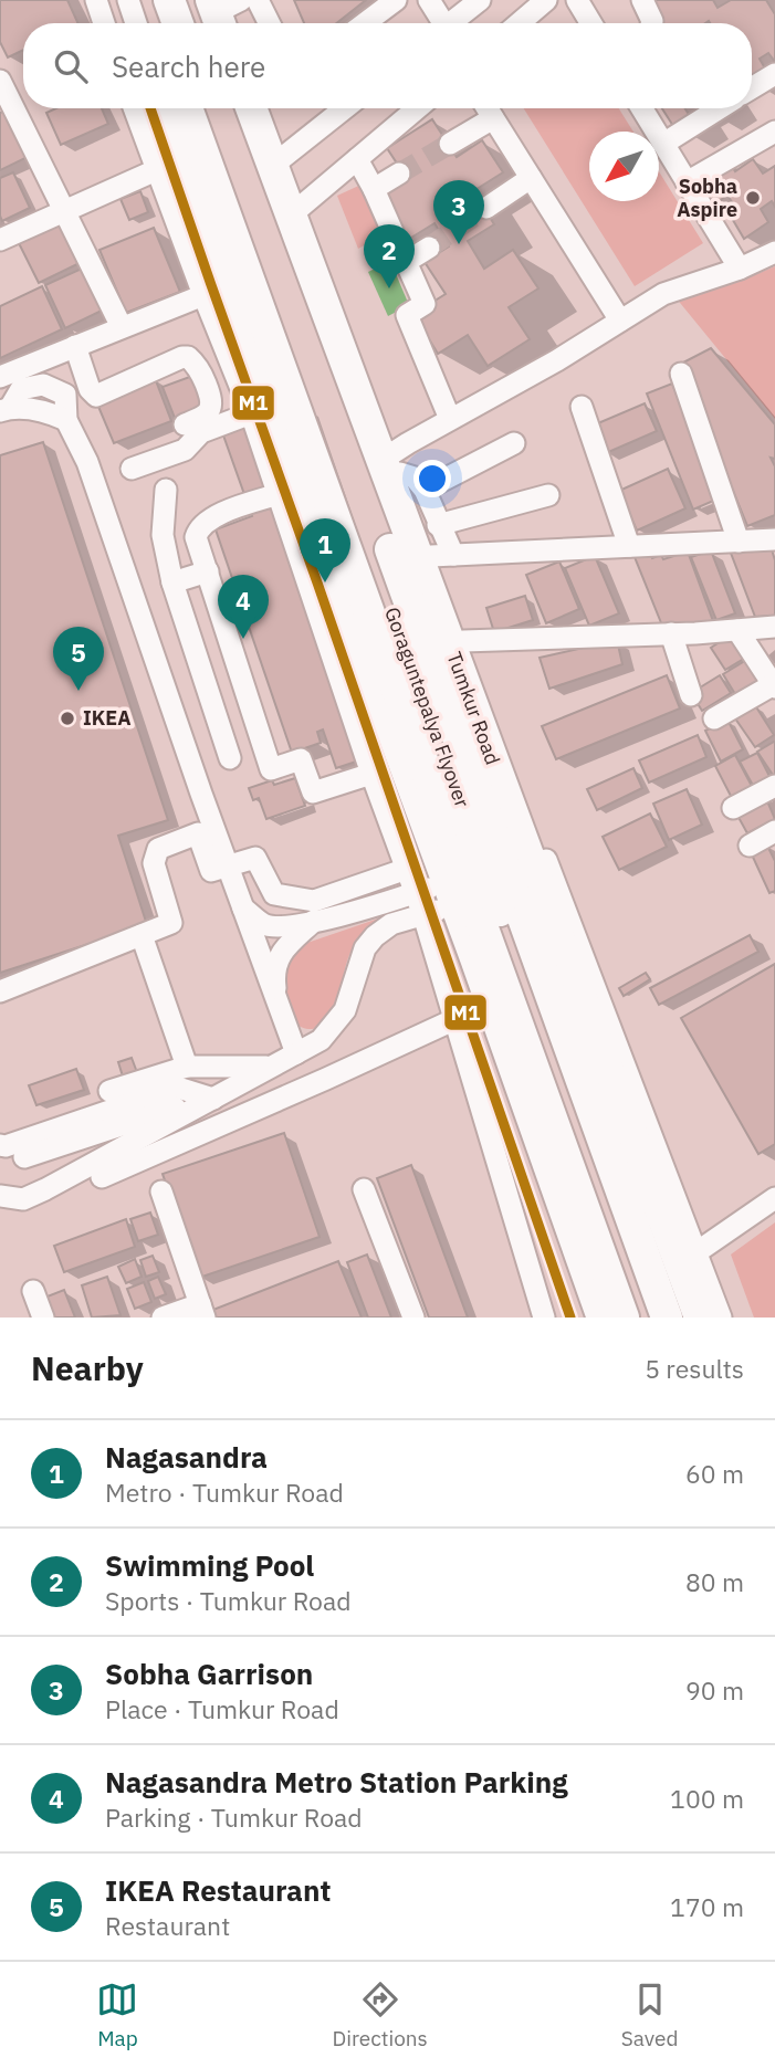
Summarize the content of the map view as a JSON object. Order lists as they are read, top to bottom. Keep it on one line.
{"streets":{"highway":["Goraguntepalya Flyover","Tumkur Road"]},"places":["Sobha Aspire","IKEA"],"lines":["transit line M1"],"north":"bottom left","page":{"search":"Search here","pins":["3","2","1","4","5"],"heading":["Nearby","5 results"],"list":[{"mark":"1","name":"Nagasandra","note":"Metro · Tumkur Road","value":"60 m"},{"mark":"2","name":"Swimming Pool","note":"Sports · Tumkur Road","value":"80 m"},{"mark":"3","name":"Sobha Garrison","note":"Place · Tumkur Road","value":"90 m"},{"mark":"4","name":"Nagasandra Metro Station Parking","note":"Parking · Tumkur Road","value":"100 m"},{"mark":"5","name":"IKEA Restaurant","note":"Restaurant","value":"170 m"}],"nav":["Map","Directions","Saved"]}}
